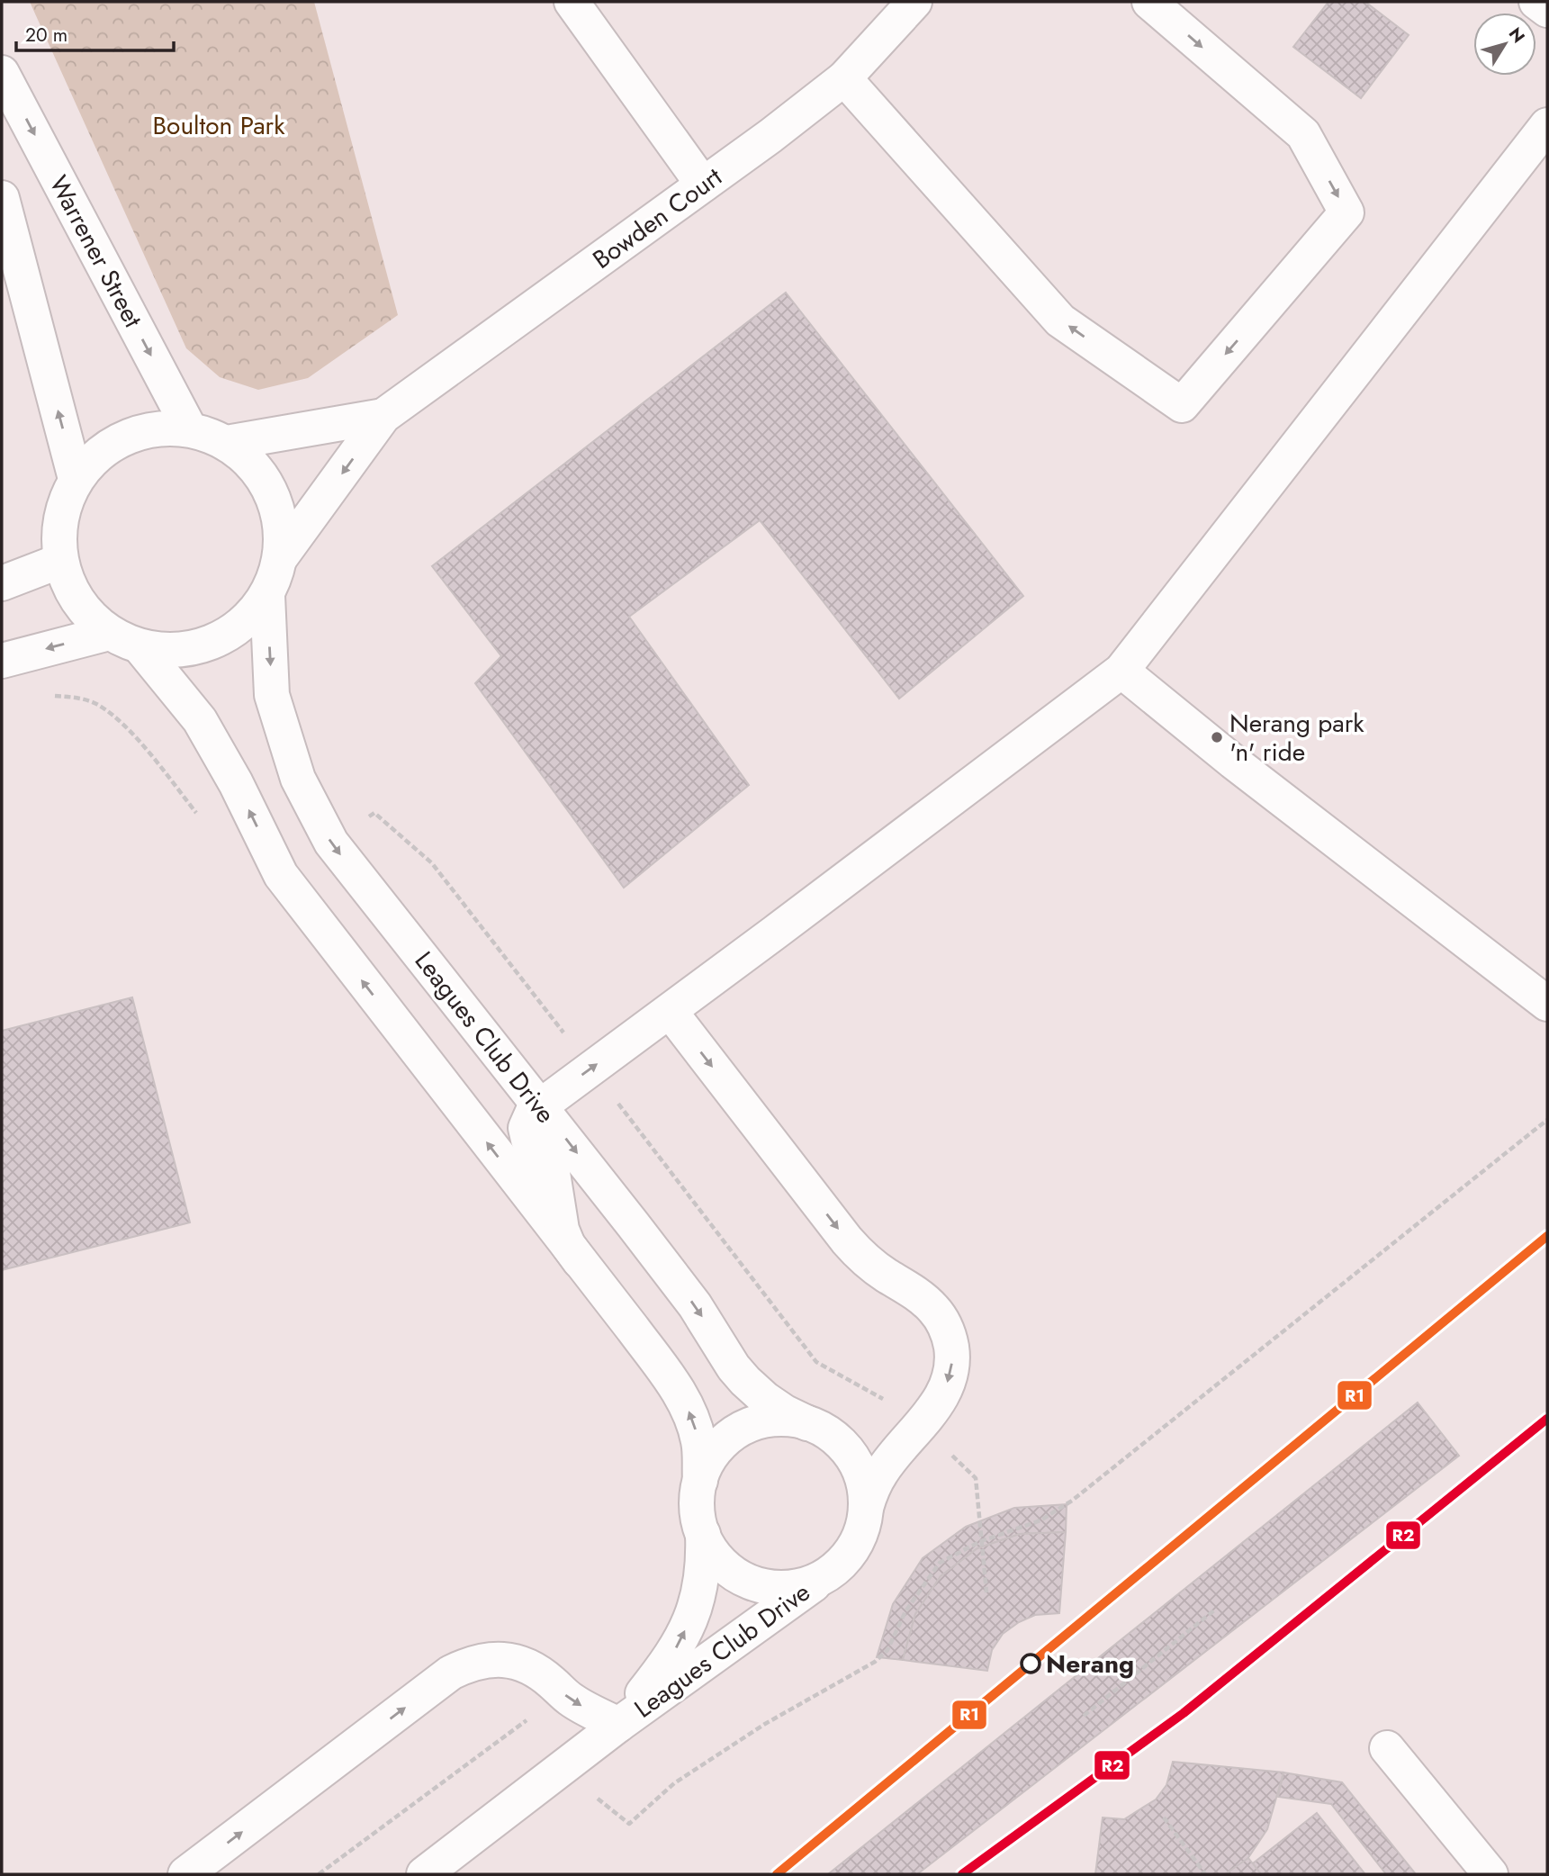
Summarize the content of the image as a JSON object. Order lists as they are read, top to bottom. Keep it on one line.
{"streets":{"street":["Bowden Court","Warrener Street","Leagues Club Drive"]},"crossings":[["Bowden Court","Warrener Street"],["Bowden Court","Leagues Club Drive"],["Warrener Street","Leagues Club Drive"]],"parks":["Boulton Park"],"places":["Nerang park 'n' ride","Nerang"],"lines":["transit line R1","transit line R2"],"scale_bar":"20 m","north":"top right"}
